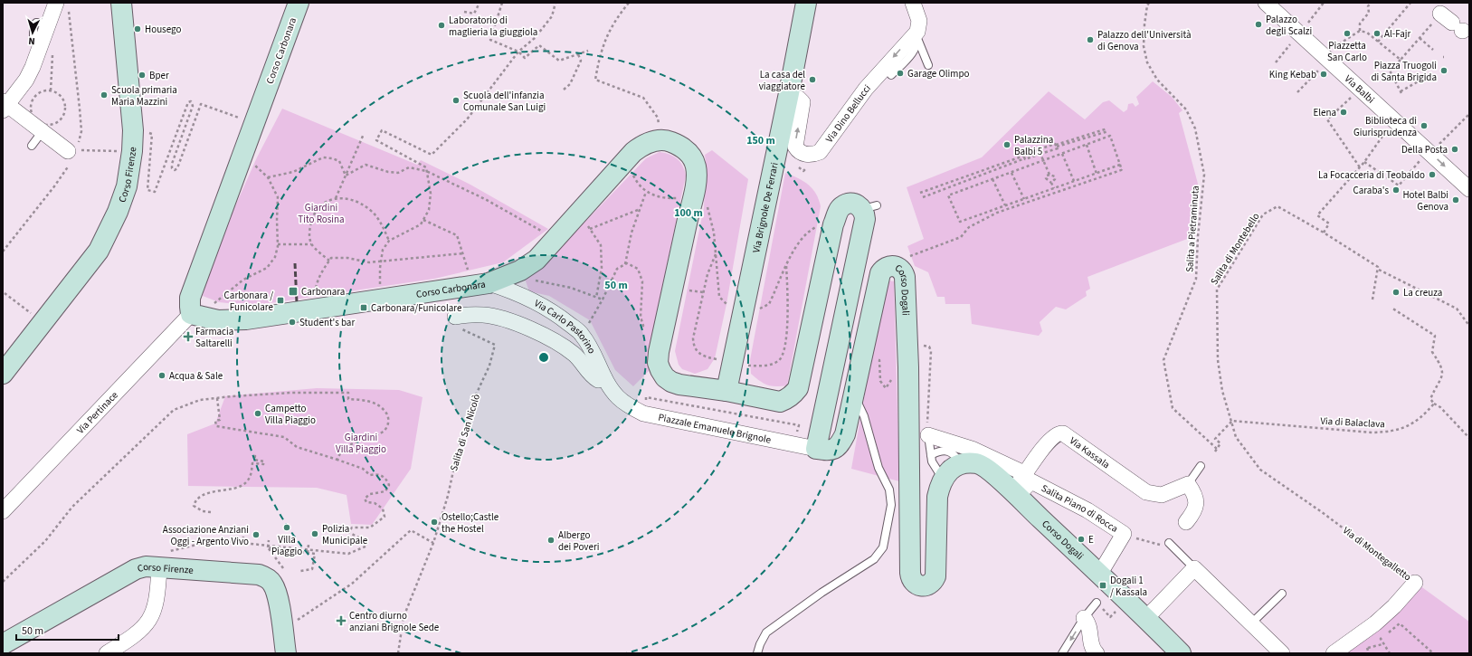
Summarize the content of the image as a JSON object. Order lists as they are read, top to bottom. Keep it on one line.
{"streets":{"street":["Corso Carbonara","Via Balbi","Via Dino Bellucci","Corso Firenze","Via Brignole De Ferrari","Corso Dogali","Via Carlo Pastorino","Via Pertinace","Piazzale Emanuele Brignole","Via Kassala","Salita Piano di Rocca","Via di Montegalletto"],"path":["Salita a Pietraminuta","Salita di Montebello","Via di Balaclava","Salita di San Nicolò"]},"crossings":[["Corso Carbonara","Via Carlo Pastorino"],["Corso Carbonara","Via Pertinace"],["Via Dino Bellucci","Via Brignole De Ferrari"],["Salita a Pietraminuta","Salita di Montebello"],["Salita a Pietraminuta","Via di Balaclava"],["Salita di Montebello","Via di Balaclava"],["Salita di Montebello","Via di Montegalletto"],["Corso Dogali","Piazzale Emanuele Brignole"],["Corso Dogali","Via Kassala"],["Corso Dogali","Salita Piano di Rocca"],["Via Carlo Pastorino","Piazzale Emanuele Brignole"],["Via Kassala","Salita Piano di Rocca"]],"one_way":["Via Balbi"],"parks":["Giardini Tito Rosina","Giardini Villa Piaggio"],"places":{"other":["Palazzo degli Scalzi","Laboratorio di maglieria la giuggiola","Housego","Piazzetta San Carlo","Al-Fajr","Palazzo dell'Università di Genova","Piazza Truogoli di Santa Brigida","Garage Olimpo","King Kebab","Bper","La casa del viaggiatore","Scuola primaria Maria Mazzini","Scuola dell'infanzia Comunale San Luigi","Elena","Biblioteca di Giurisprudenza","Palazzina Balbi 5","Della Posta","La Focacceria di Teobaldo","Caraba's","Hotel Balbi Genova","La creuza","Student's bar","Acqua & Sale","Campetto Villa Piaggio","Ostello;Castle the Hostel","Villa Piaggio","Polizia Municipale","Associazione Anziani Oggi - Argento Vivo","E","Albergo dei Poveri"],"transit":["Carbonara","Carbonara / Funicolare","Carbonara/Funicolare","Dogali 1 / Kassala"],"health":["Farmacia Saltarelli","Centro diurno anziani Brignole Sede"]},"scale_bar":"50 m","north":"bottom","rings":["150 m","100 m","50 m"]}
